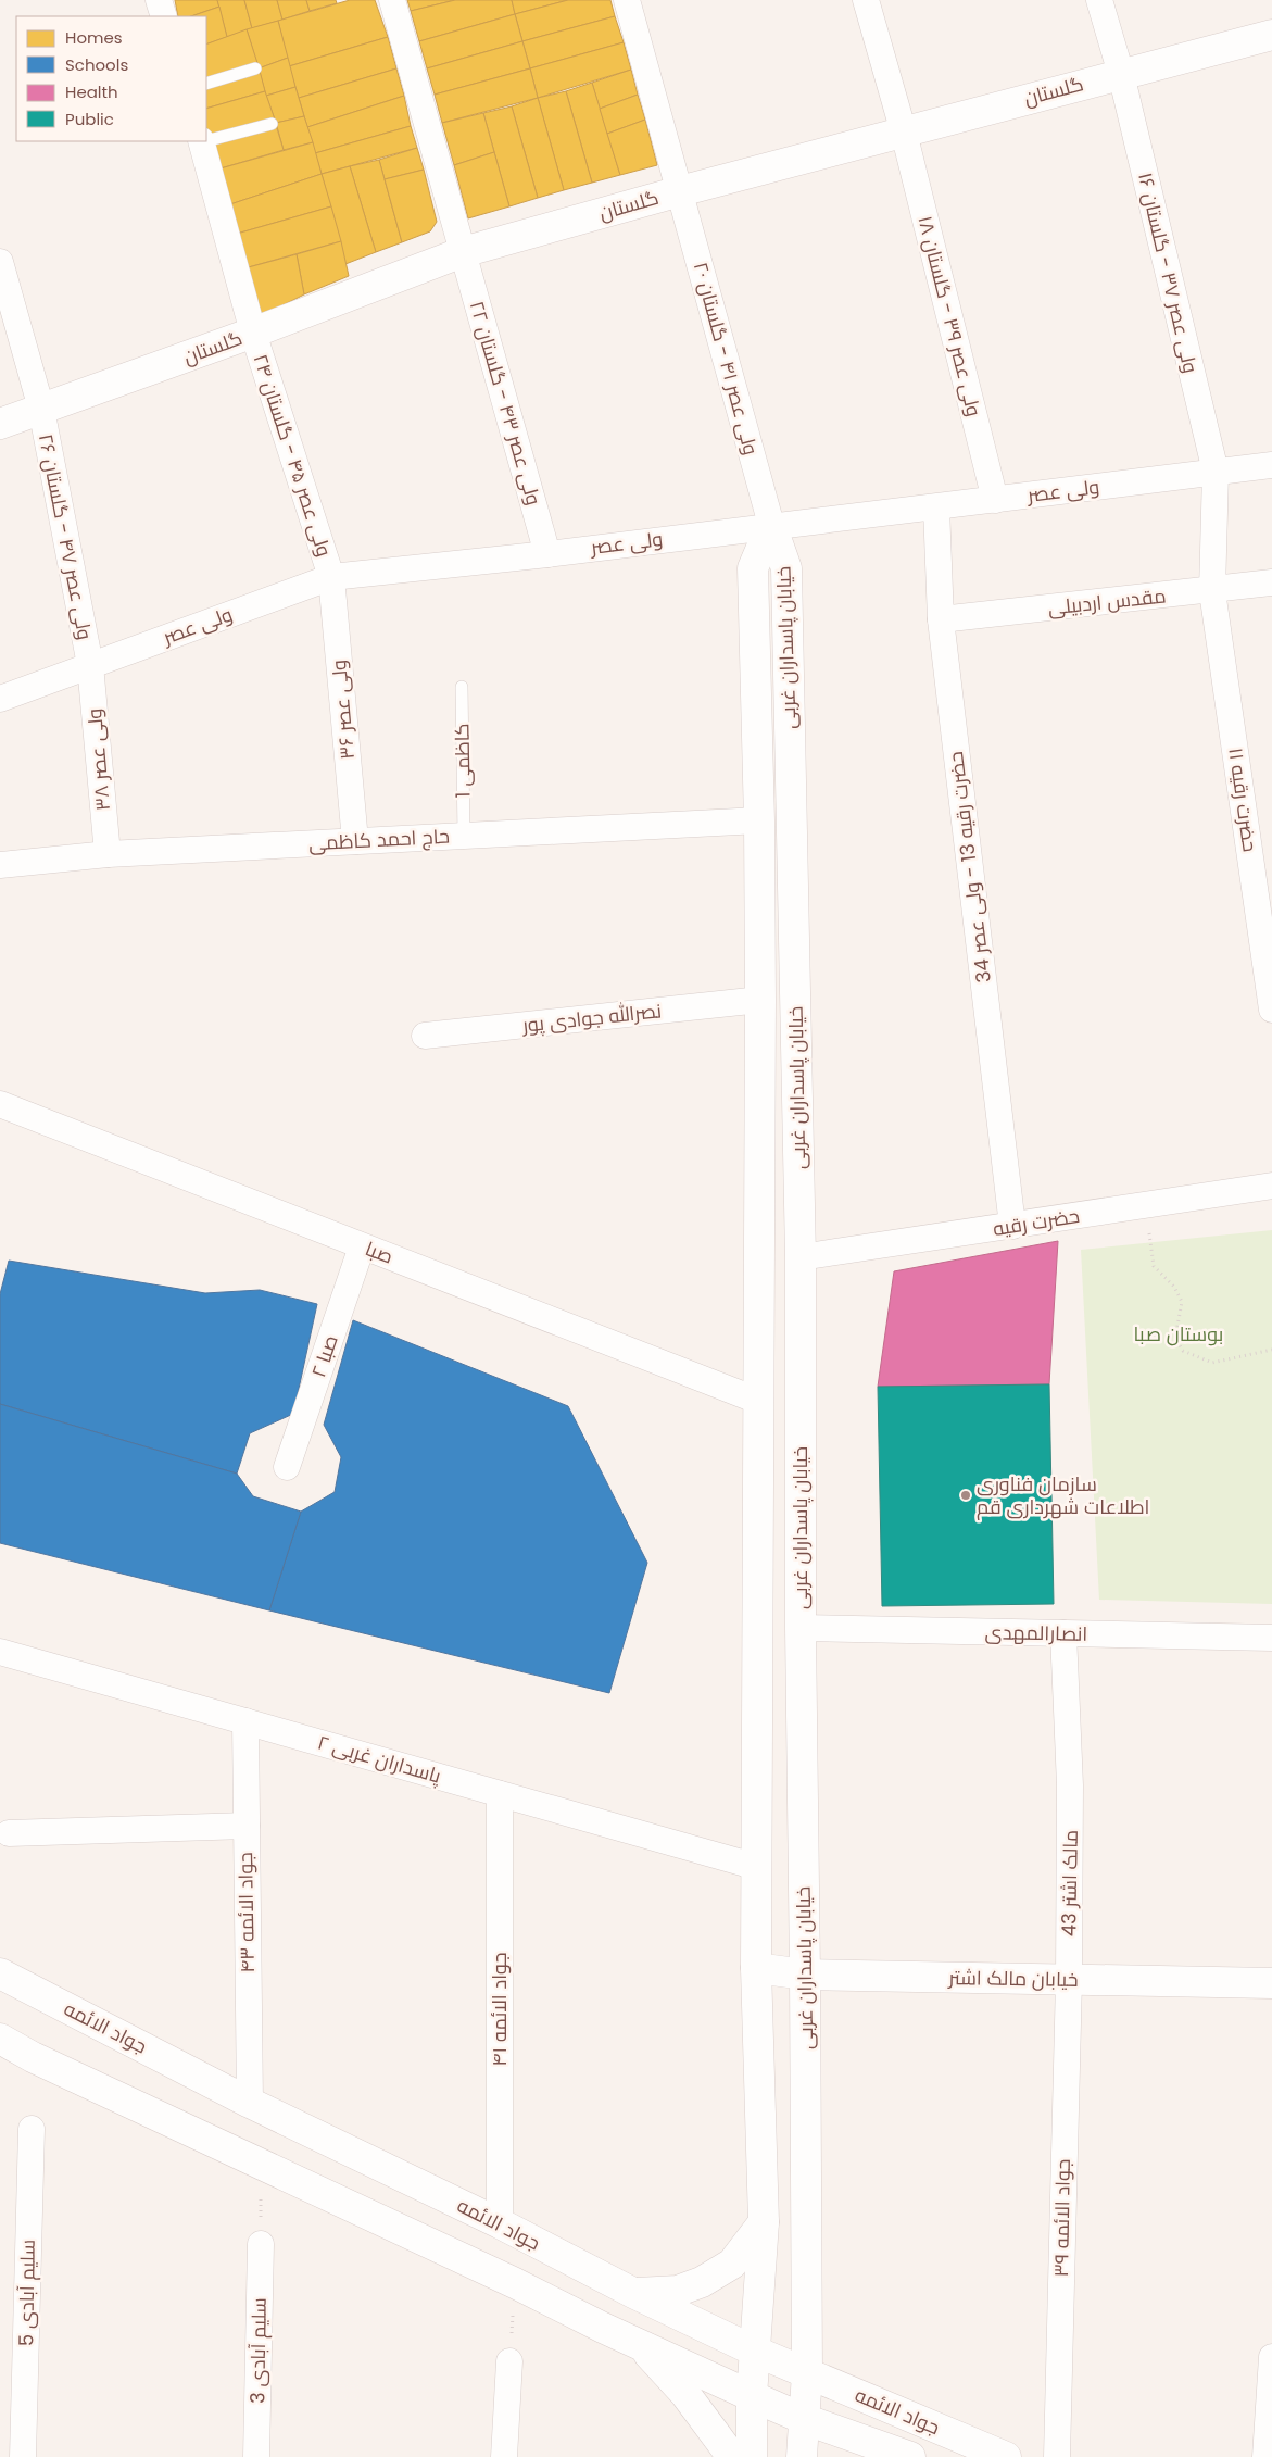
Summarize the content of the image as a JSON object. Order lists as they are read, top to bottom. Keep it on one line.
{"streets":{"street":["گلستان","ولی عصر ۳۷ - گلستان ۱۶","ولی عصر ۳۹ - گلستان ۱۸","ولی عصر ۴۱ - گلستان ۲۰","ولی عصر ۴۳ - گلستان ۲۲","ولی عصر ۴۵ - گلستان ۲۴","ولی عصر","ولی عصر ۴۷ - گلستان ۲۶","مقدس اردبیلی","خیابان پاسداران غربی","ولی عصر ۳۶","ولی عصر ۳۸","حضرت رقیه ۱۱","حاج احمد کاظمی","حضرت رقیه 13 - ولی عصر 34","نصرالله جوادی پور","حضرت رقیه","صبا","صبا ۲","انصارالمهدی","پاسداران غربی ۲","مالک اشتر 43","جواد الائمه ۴۳","خیابان مالک اشتر","جواد الائمه ۴۱","جواد الائمه","جواد الائمه ۳۹","سلیم آبادی 5","سلیم آبادی 3"],"lane":["کاظمی 1"]},"crossings":[["گلستان","ولی عصر ۳۷ - گلستان ۱۶"],["گلستان","ولی عصر ۳۹ - گلستان ۱۸"],["گلستان","ولی عصر ۴۱ - گلستان ۲۰"],["گلستان","ولی عصر ۴۳ - گلستان ۲۲"],["گلستان","ولی عصر ۴۵ - گلستان ۲۴"],["گلستان","ولی عصر ۴۷ - گلستان ۲۶"],["ولی عصر ۳۷ - گلستان ۱۶","ولی عصر"],["ولی عصر ۳۷ - گلستان ۱۶","مقدس اردبیلی"],["ولی عصر ۳۷ - گلستان ۱۶","حضرت رقیه ۱۱"],["ولی عصر ۳۹ - گلستان ۱۸","ولی عصر"],["ولی عصر ۴۱ - گلستان ۲۰","ولی عصر"],["ولی عصر ۴۱ - گلستان ۲۰","خیابان پاسداران غربی"],["ولی عصر ۴۳ - گلستان ۲۲","ولی عصر"],["ولی عصر ۴۵ - گلستان ۲۴","ولی عصر"],["ولی عصر ۴۵ - گلستان ۲۴","ولی عصر ۳۶"],["ولی عصر","ولی عصر ۴۷ - گلستان ۲۶"],["ولی عصر","خیابان پاسداران غربی"],["ولی عصر","ولی عصر ۳۶"],["ولی عصر","ولی عصر ۳۸"],["ولی عصر","حضرت رقیه 13 - ولی عصر 34"],["ولی عصر ۴۷ - گلستان ۲۶","ولی عصر ۳۸"],["مقدس اردبیلی","حضرت رقیه ۱۱"],["مقدس اردبیلی","حضرت رقیه 13 - ولی عصر 34"],["خیابان پاسداران غربی","حاج احمد کاظمی"],["خیابان پاسداران غربی","نصرالله جوادی پور"],["خیابان پاسداران غربی","حضرت رقیه"],["خیابان پاسداران غربی","صبا"],["خیابان پاسداران غربی","انصارالمهدی"],["خیابان پاسداران غربی","پاسداران غربی ۲"],["خیابان پاسداران غربی","خیابان مالک اشتر"],["خیابان پاسداران غربی","جواد الائمه"],["ولی عصر ۳۶","حاج احمد کاظمی"],["ولی عصر ۳۸","حاج احمد کاظمی"],["کاظمی 1","حاج احمد کاظمی"],["حضرت رقیه 13 - ولی عصر 34","حضرت رقیه"],["صبا","صبا ۲"],["انصارالمهدی","مالک اشتر 43"],["پاسداران غربی ۲","جواد الائمه ۴۳"],["پاسداران غربی ۲","جواد الائمه ۴۱"],["مالک اشتر 43","خیابان مالک اشتر"],["مالک اشتر 43","جواد الائمه ۳۹"],["جواد الائمه ۴۳","جواد الائمه"],["خیابان مالک اشتر","جواد الائمه ۳۹"],["جواد الائمه ۴۱","جواد الائمه"]],"parks":["بوستان صبا"],"places":["سازمان فناوری اطلاعات شهرداری قم"],"legend":["Homes","Schools","Health","Public"]}
